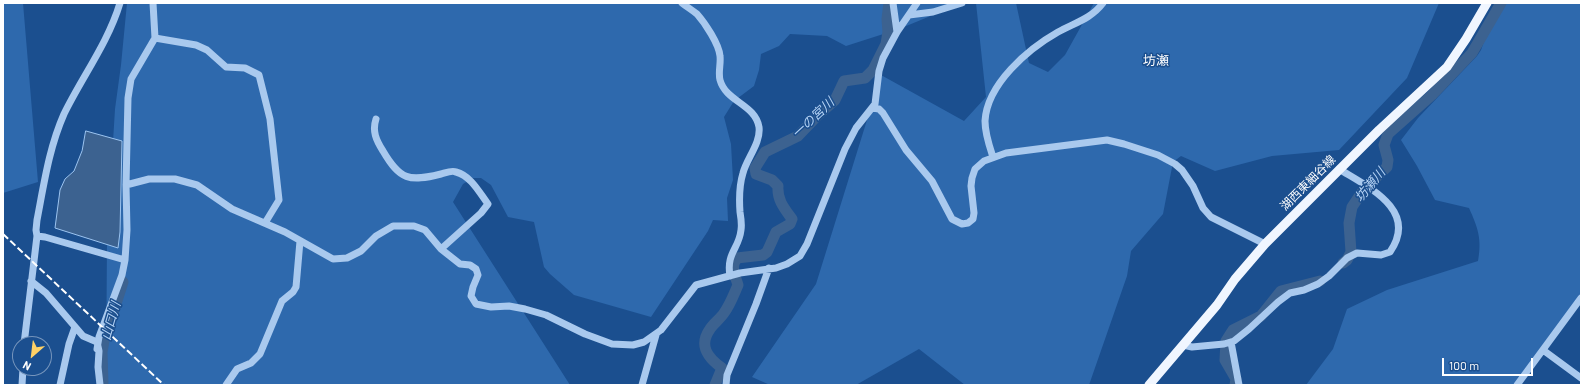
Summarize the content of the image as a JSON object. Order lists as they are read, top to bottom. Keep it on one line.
{"streets":{"main road":["湖西東細谷線"]},"districts":["坊瀬"],"water":["一の宮川","坊瀬川","山口川"],"scale_bar":"100 m","north":"bottom left"}
